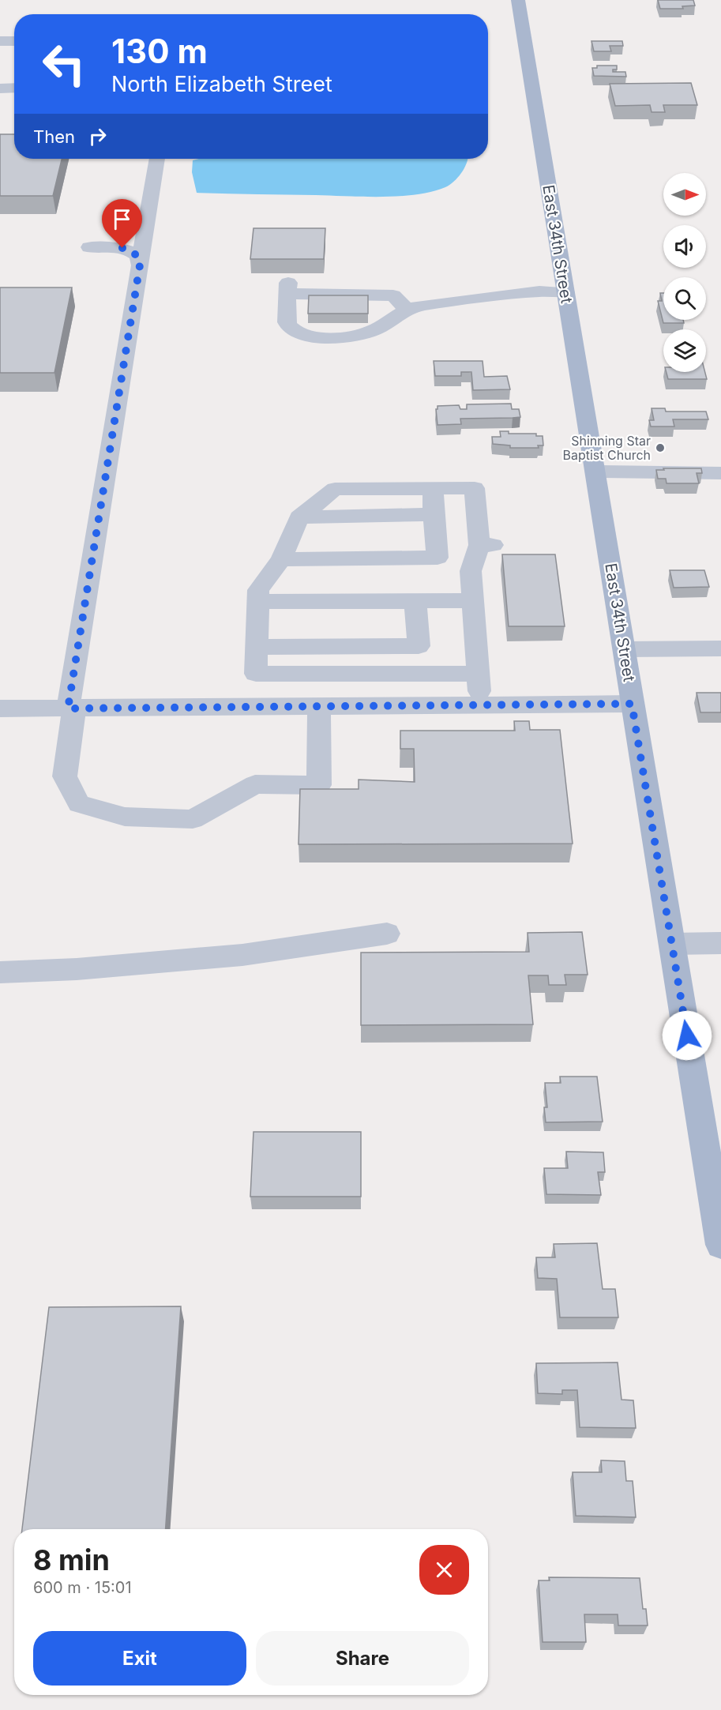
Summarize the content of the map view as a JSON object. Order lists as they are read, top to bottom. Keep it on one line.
{"streets":{"main road":["East 34th Street"]},"places":["Shinning Star Baptist Church"],"north":"right","page":{"turn":["130 m","North Elizabeth Street"],"then":"Then","heading":["8 min","600 m · 15:01"],"buttons":["Exit","Share"]}}
